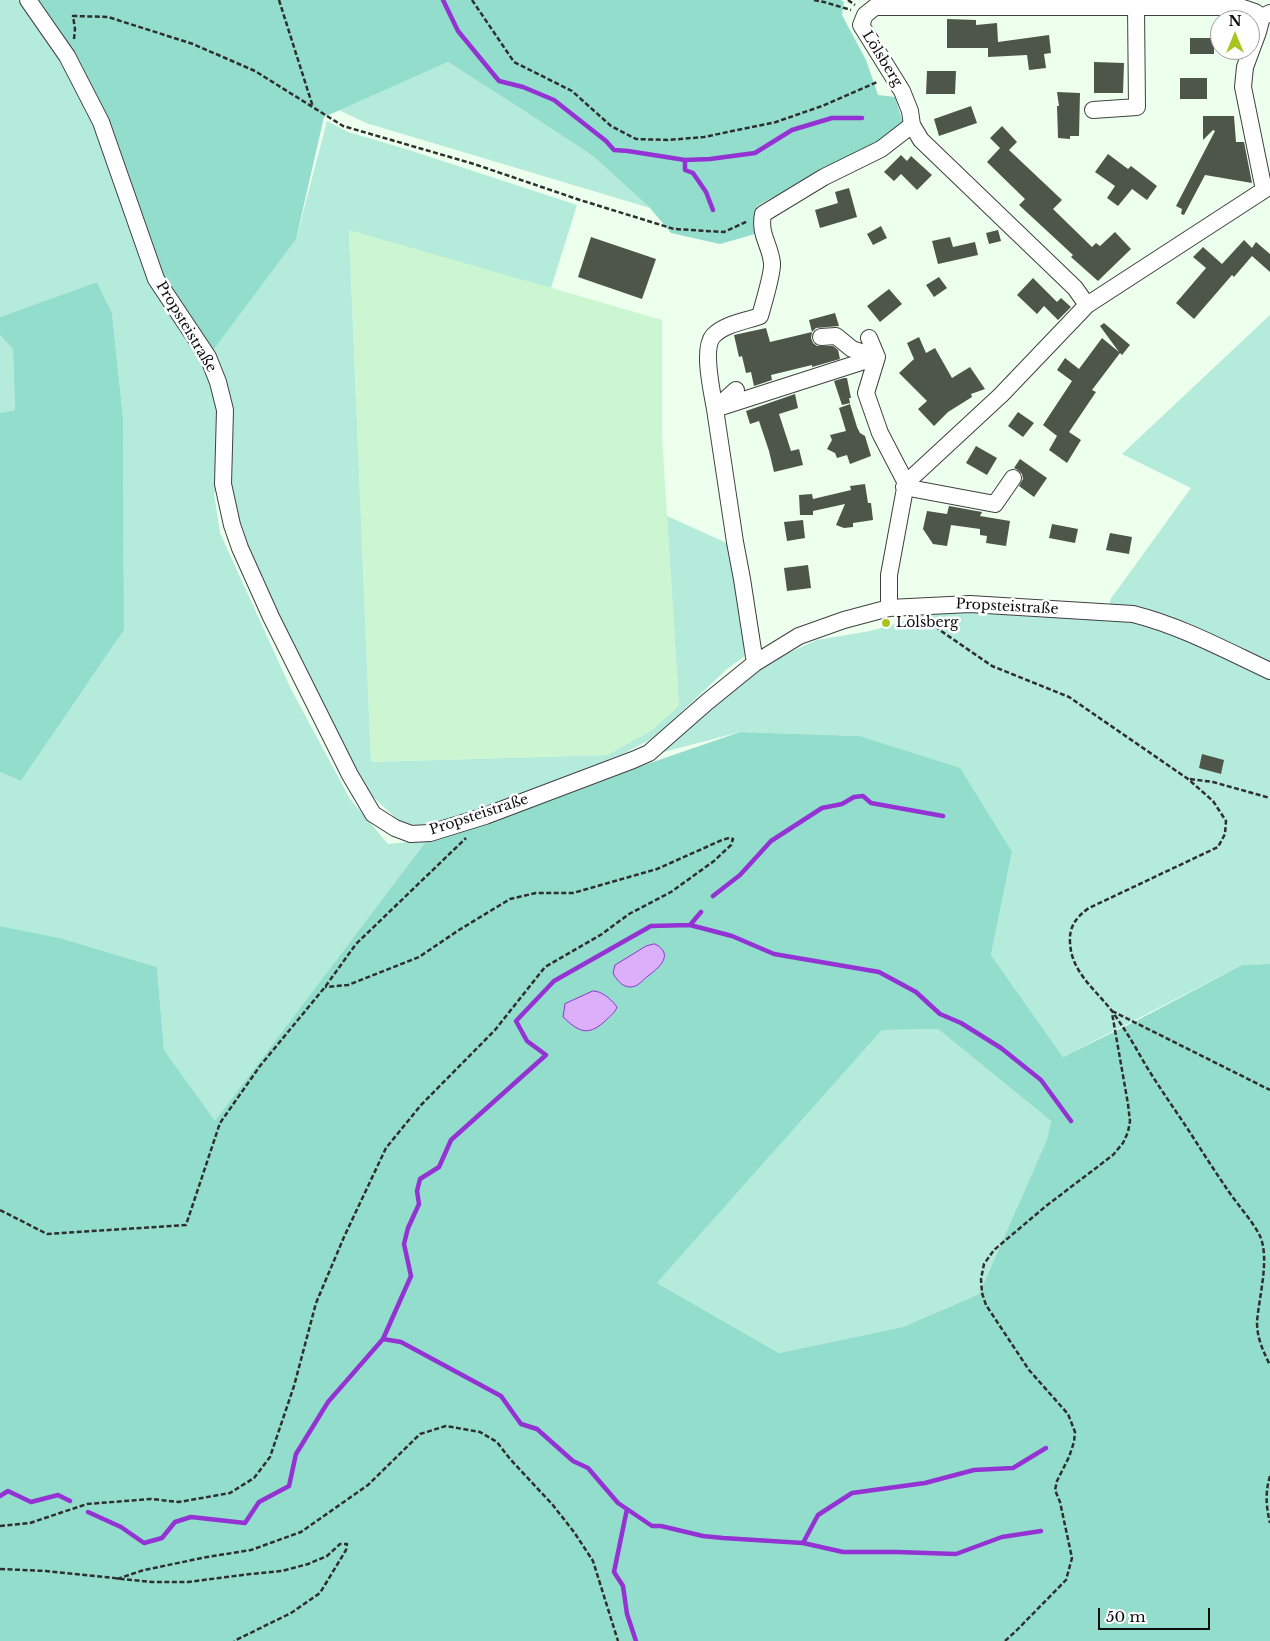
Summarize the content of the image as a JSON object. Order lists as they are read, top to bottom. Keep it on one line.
{"streets":{"street":["Lölsberg","Propsteistraße"]},"places":["Lölsberg"],"scale_bar":"50 m","north":"top"}
